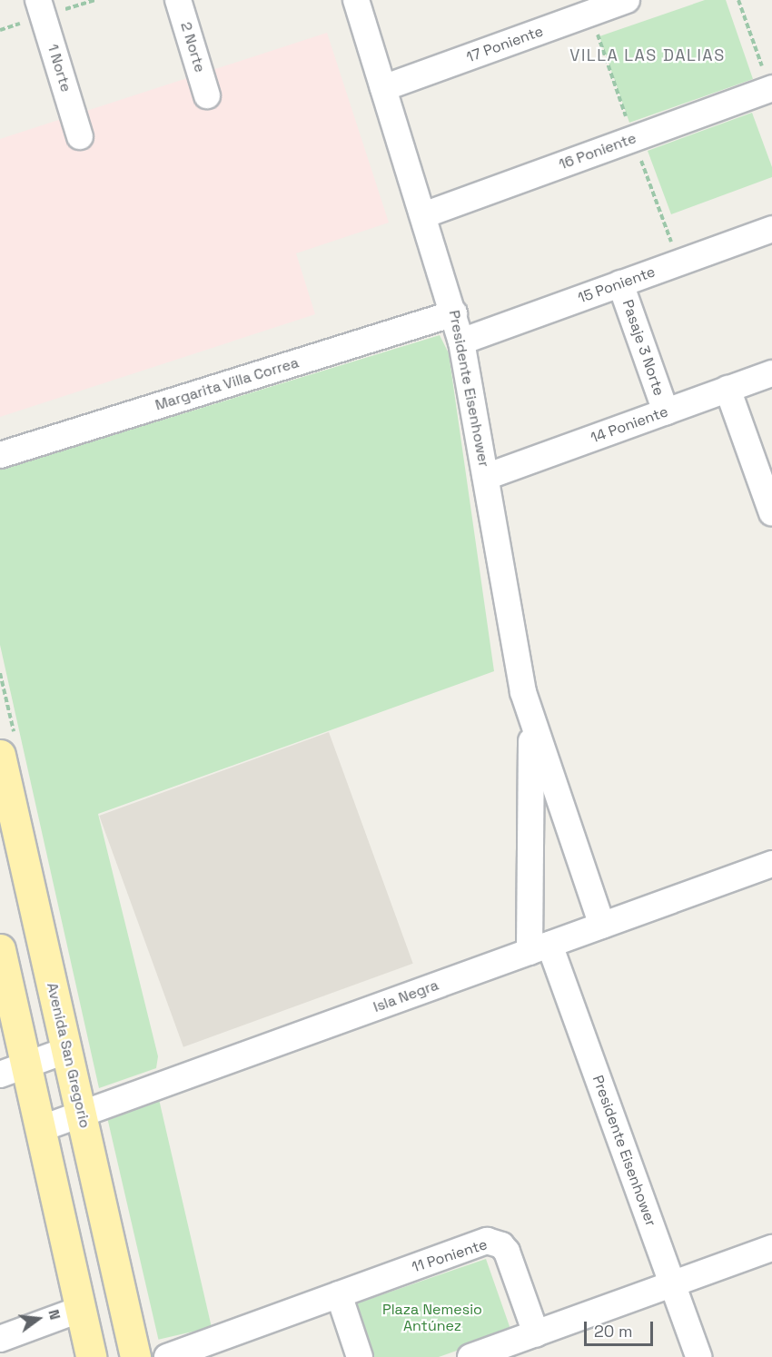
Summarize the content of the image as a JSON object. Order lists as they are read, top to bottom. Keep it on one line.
{"streets":{"main road":["Avenida San Gregorio"],"street":["17 Poniente","2 Norte","1 Norte","16 Poniente","15 Poniente","Pasaje 3 Norte","Margarita Villa Correa","Presidente Eisenhower","14 Poniente","Isla Negra","11 Poniente"]},"crossings":[["17 Poniente","Presidente Eisenhower"],["16 Poniente","Presidente Eisenhower"],["15 Poniente","Pasaje 3 Norte"],["15 Poniente","Presidente Eisenhower"],["Pasaje 3 Norte","14 Poniente"],["Margarita Villa Correa","Presidente Eisenhower"],["Presidente Eisenhower","14 Poniente"],["Presidente Eisenhower","Isla Negra"],["Isla Negra","Avenida San Gregorio"]],"districts":["VILLA LAS DALIAS"],"parks":["Plaza Nemesio Antúnez"],"scale_bar":"20 m","north":"right"}
